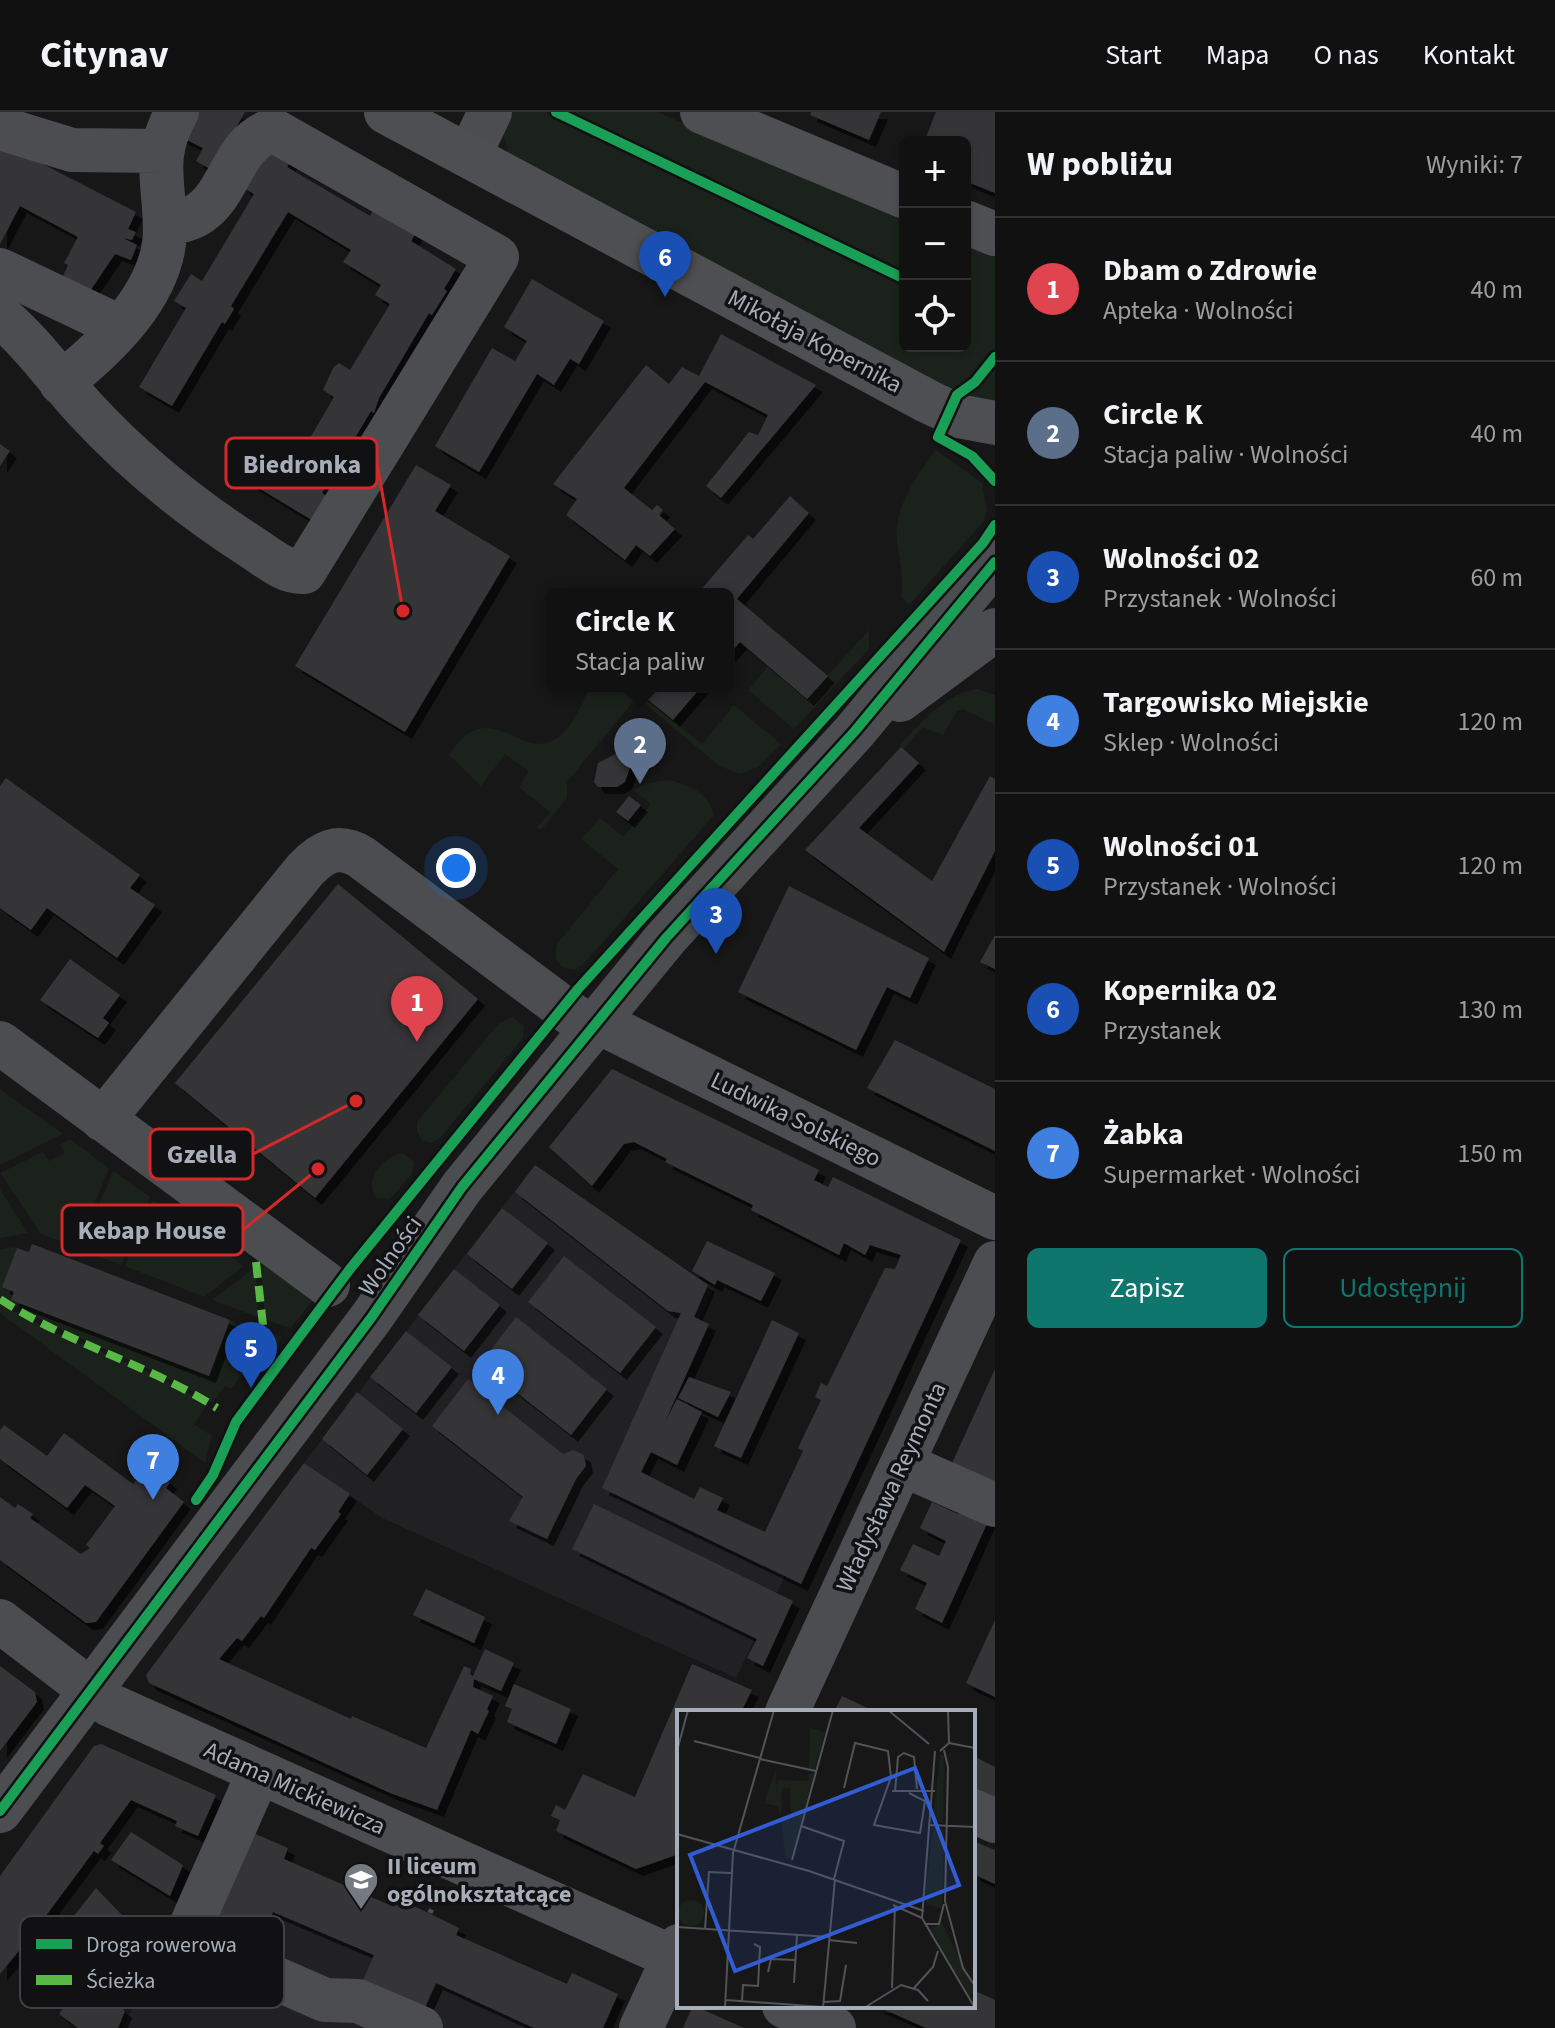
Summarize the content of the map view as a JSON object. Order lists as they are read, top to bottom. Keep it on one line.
{"streets":{"main road":["Mikołaja Kopernika"],"street":["Ludwika Solskiego","Wolności","Władysława Reymonta","Adama Mickiewicza"]},"crossings":[["Ludwika Solskiego","Wolności"],["Wolności","Adama Mickiewicza"]],"places":{"other":["Biedronka","Gzella","Kebap House"],"school or university":["II liceum ogólnokształcące"]},"legend":["Droga rowerowa","Ścieżka"],"page":{"header":"Citynav","nav":["Start","Mapa","O nas","Kontakt"],"heading":["W pobliżu","Wyniki: 7"],"map_buttons":["+","−"],"list":[{"mark":"1","name":"Dbam o Zdrowie","note":"Apteka · Wolności","value":"40 m"},{"mark":"2","name":"Circle K","note":"Stacja paliw · Wolności","value":"40 m"},{"mark":"3","name":"Wolności 02","note":"Przystanek · Wolności","value":"60 m"},{"mark":"4","name":"Targowisko Miejskie","note":"Sklep · Wolności","value":"120 m"},{"mark":"5","name":"Wolności 01","note":"Przystanek · Wolności","value":"120 m"},{"mark":"6","name":"Kopernika 02","note":"Przystanek","value":"130 m"},{"mark":"7","name":"Żabka","note":"Supermarket · Wolności","value":"150 m"}],"pins":["6","2","3","1","5","4","7"],"popup":["Circle K","Stacja paliw"],"buttons":["Zapisz","Udostępnij"]}}
